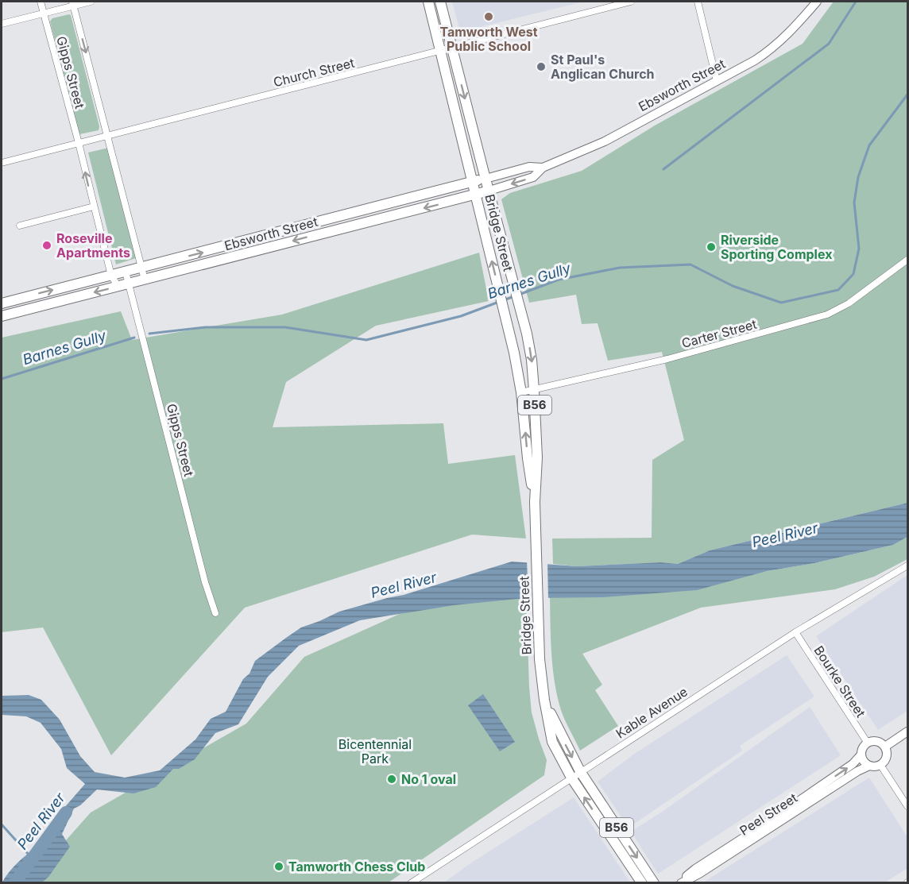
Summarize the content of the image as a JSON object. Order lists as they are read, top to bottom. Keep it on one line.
{"streets":{"main road":["Ebsworth Street","Bridge Street","B56","Peel Street"],"street":["Gipps Street","Church Street","Carter Street","Bourke Street","Kable Avenue"]},"crossings":[["Gipps Street","Church Street"],["Gipps Street","Ebsworth Street"],["Church Street","Bridge Street"],["Ebsworth Street","Bridge Street"],["Bridge Street","Carter Street"],["Bridge Street","B56"],["Bridge Street","Kable Avenue"],["B56","Kable Avenue"],["Bourke Street","Kable Avenue"],["Bourke Street","Peel Street"]],"water":["Barnes Gully","Peel River"],"parks":["Bicentennial Park"],"places":["Tamworth West Public School","St Paul's Anglican Church","Roseville Apartments","Riverside Sporting Complex","No 1 oval","Tamworth Chess Club"]}
